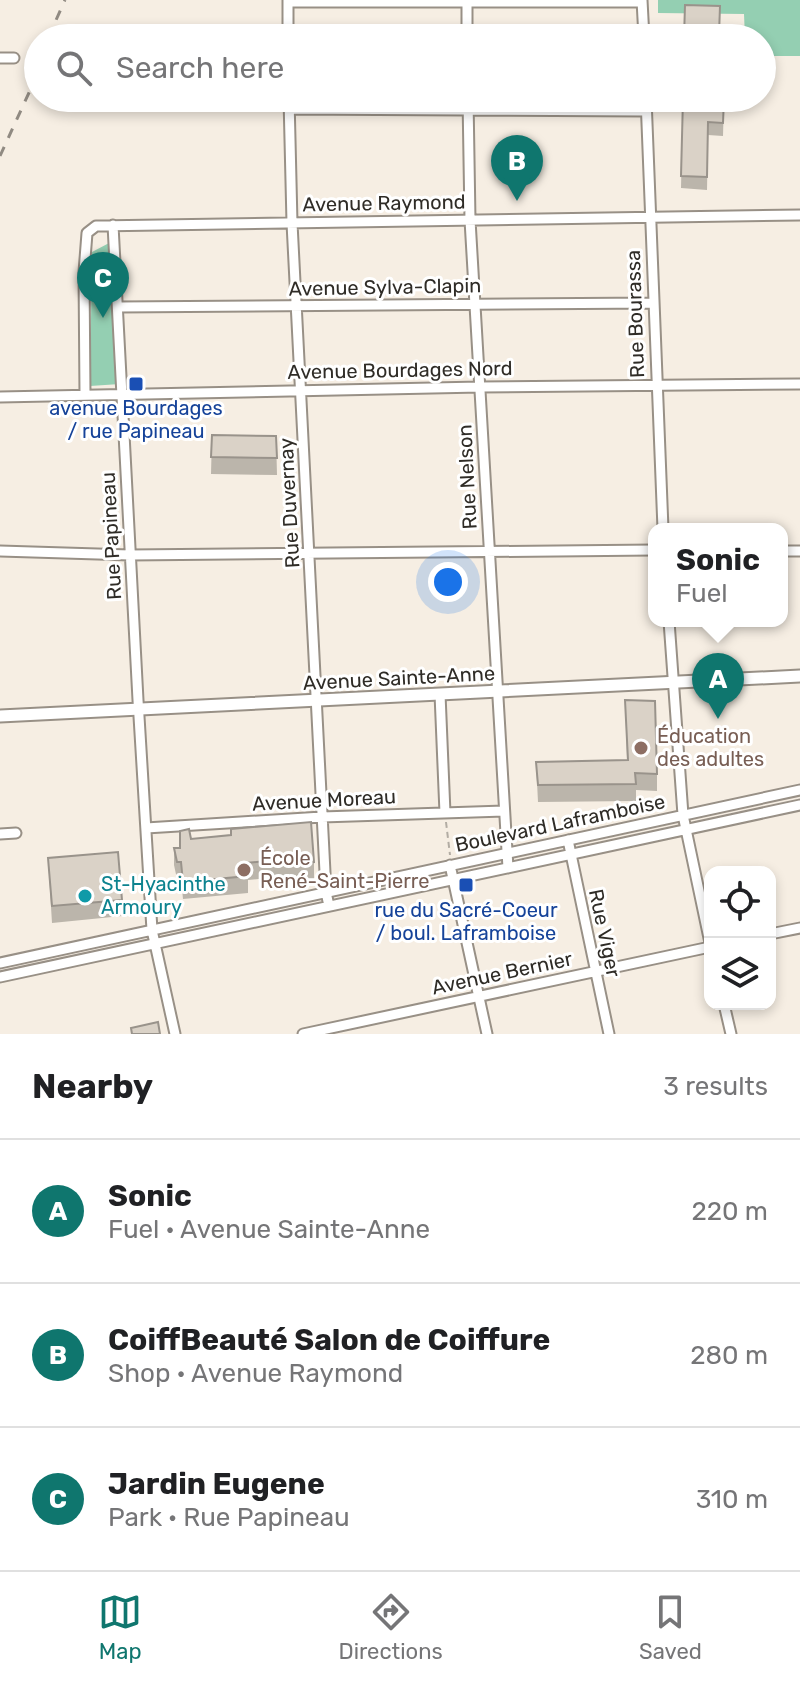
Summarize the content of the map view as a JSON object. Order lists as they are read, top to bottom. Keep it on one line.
{"streets":{"main road":["Avenue Sainte-Anne"],"street":["Avenue Raymond","Avenue Sylva-Clapin","Rue Bourassa","Avenue Bourdages Nord","Rue Nelson","Rue Duvernay","Rue Papineau","Avenue Moreau","Boulevard Laframboise","Rue Viger","Avenue Bernier"]},"crossings":[["Avenue Raymond","Rue Bourassa"],["Avenue Raymond","Rue Nelson"],["Avenue Raymond","Rue Duvernay"],["Avenue Raymond","Rue Papineau"],["Avenue Sylva-Clapin","Rue Bourassa"],["Avenue Sylva-Clapin","Rue Nelson"],["Avenue Sylva-Clapin","Rue Duvernay"],["Avenue Sylva-Clapin","Rue Papineau"],["Rue Bourassa","Avenue Bourdages Nord"],["Avenue Bourdages Nord","Rue Nelson"],["Avenue Bourdages Nord","Rue Duvernay"],["Avenue Bourdages Nord","Rue Papineau"],["Rue Nelson","Avenue Sainte-Anne"],["Rue Nelson","Avenue Moreau"],["Rue Nelson","Boulevard Laframboise"],["Rue Duvernay","Avenue Sainte-Anne"],["Rue Duvernay","Avenue Moreau"],["Rue Duvernay","Boulevard Laframboise"],["Rue Papineau","Avenue Sainte-Anne"],["Rue Papineau","Avenue Moreau"],["Rue Papineau","Boulevard Laframboise"],["Boulevard Laframboise","Rue Viger"],["Rue Viger","Avenue Bernier"]],"places":{"transit":["avenue Bourdages / rue Papineau","rue du Sacré-Coeur / boul. Laframboise"],"other":["Éducation des adultes","École René-Saint-Pierre","St-Hyacinthe Armoury"]},"page":{"search":"Search here","pins":["B","C","A"],"popup":["Sonic","Fuel"],"heading":["Nearby","3 results"],"list":[{"mark":"A","name":"Sonic","note":"Fuel · Avenue Sainte-Anne","value":"220 m"},{"mark":"B","name":"CoiffBeauté Salon de Coiffure","note":"Shop · Avenue Raymond","value":"280 m"},{"mark":"C","name":"Jardin Eugene","note":"Park · Rue Papineau","value":"310 m"}],"nav":["Map","Directions","Saved"]}}
